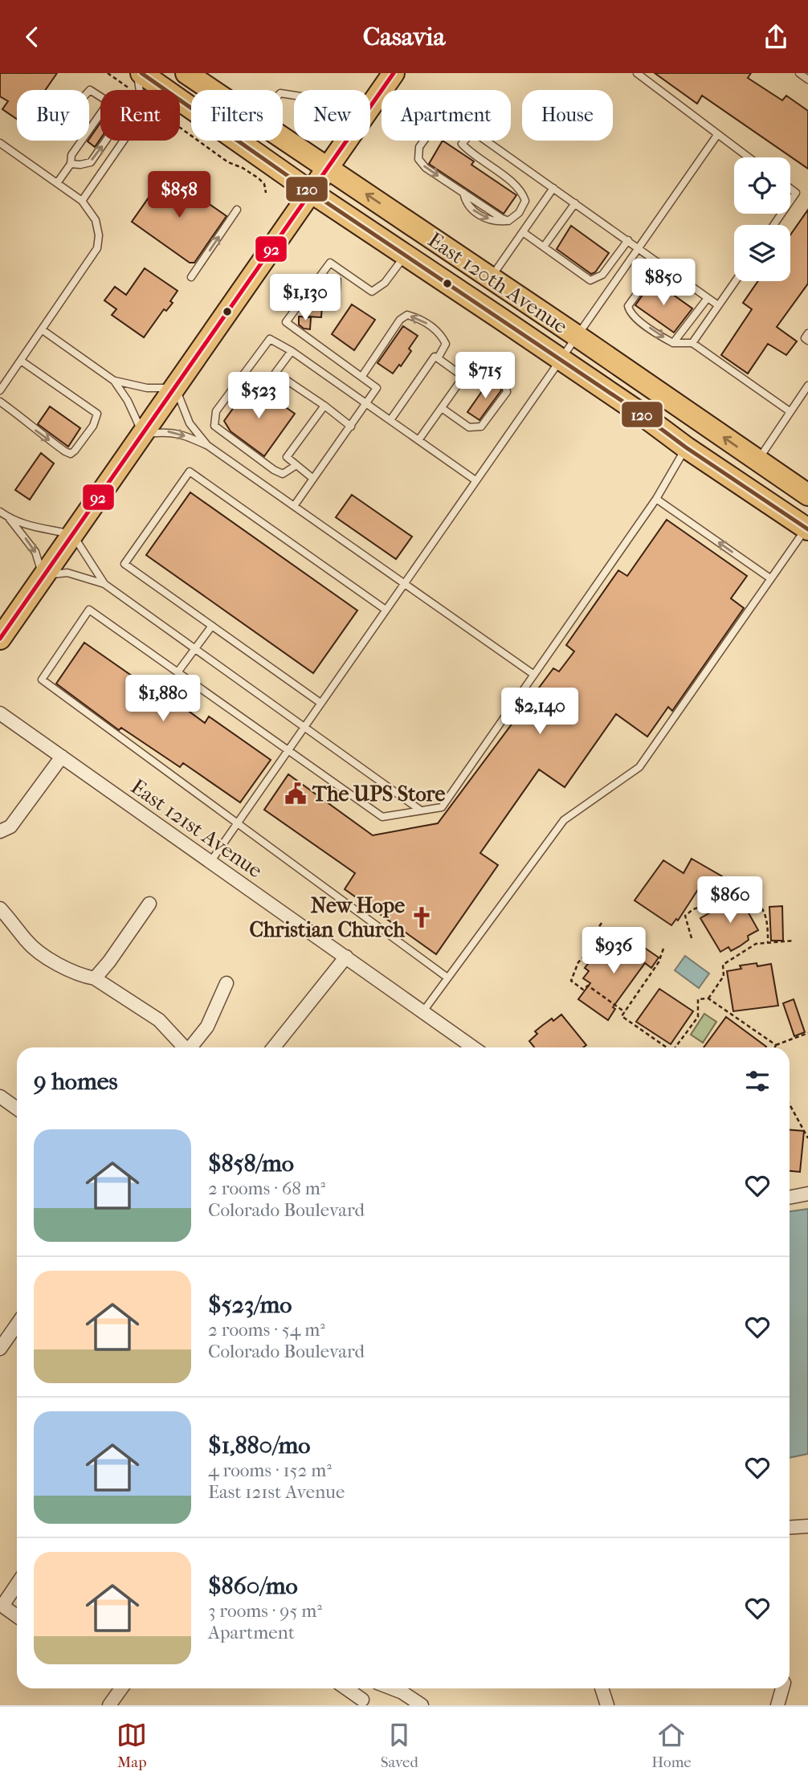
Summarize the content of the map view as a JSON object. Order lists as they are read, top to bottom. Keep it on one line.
{"streets":{"main road":["East 120th Avenue"],"street":["East 121st Avenue"]},"places":{"public building":["The UPS Store"],"church":["New Hope Christian Church"]},"lines":["transit line 120","transit line 92"],"page":{"header":"Casavia","chip":["Buy","Rent","Filters","New","Apartment","House"],"price":["$858","$850","$1,130","$715","$523","$1,880","$2,140","$860","$936"],"heading":"9 homes","list":[{"name":"$858/mo","note":"2 rooms · 68 m² · Colorado Boulevard"},{"name":"$523/mo","note":"2 rooms · 54 m² · Colorado Boulevard"},{"name":"$1,880/mo","note":"4 rooms · 152 m² · East 121st Avenue"},{"name":"$860/mo","note":"3 rooms · 95 m² · Apartment"}],"tabs":["Map","Saved","Home"]}}
